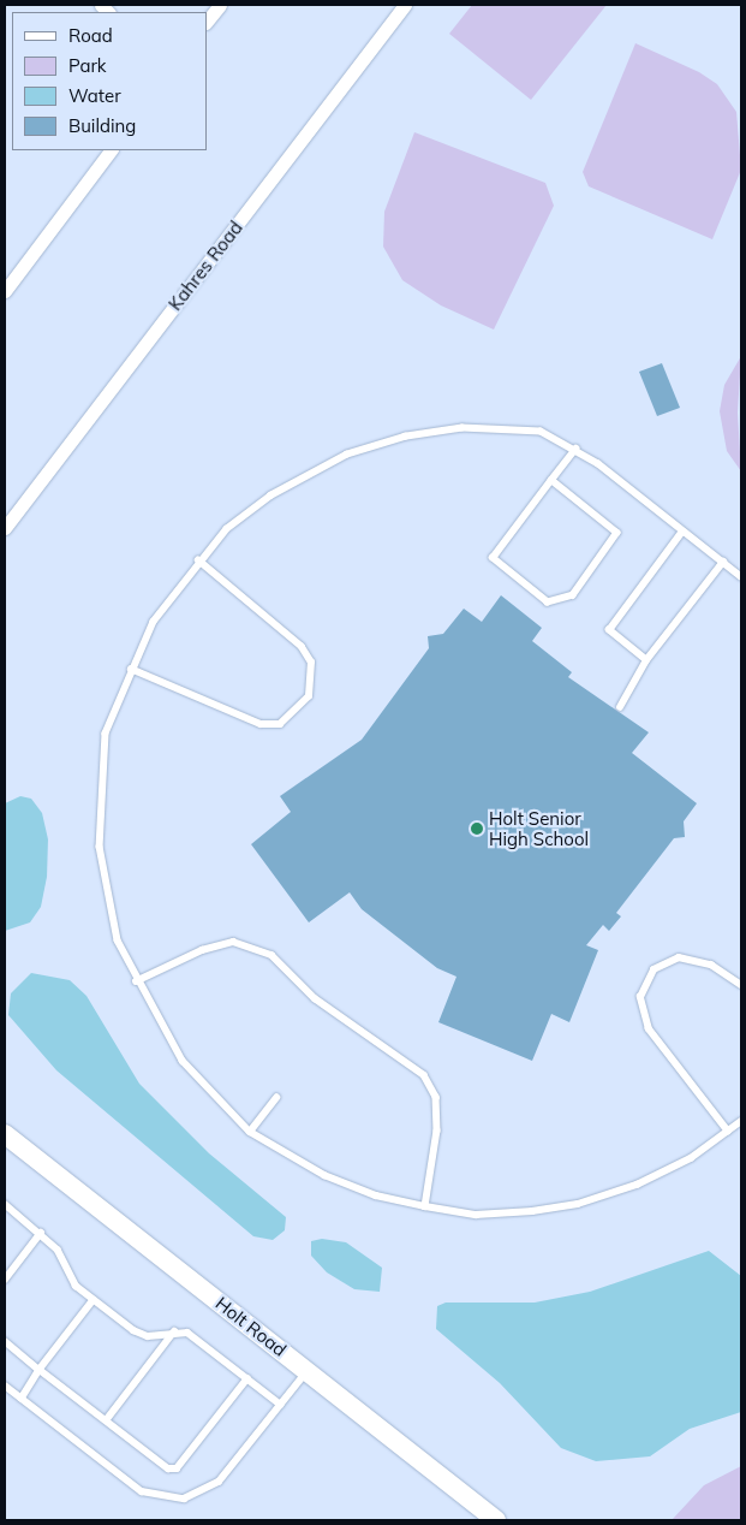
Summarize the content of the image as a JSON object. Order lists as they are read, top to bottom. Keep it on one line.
{"streets":{"main road":["Holt Road"],"street":["Kahres Road"]},"places":["Holt Senior High School"],"legend":["Road","Park","Water","Building"]}
